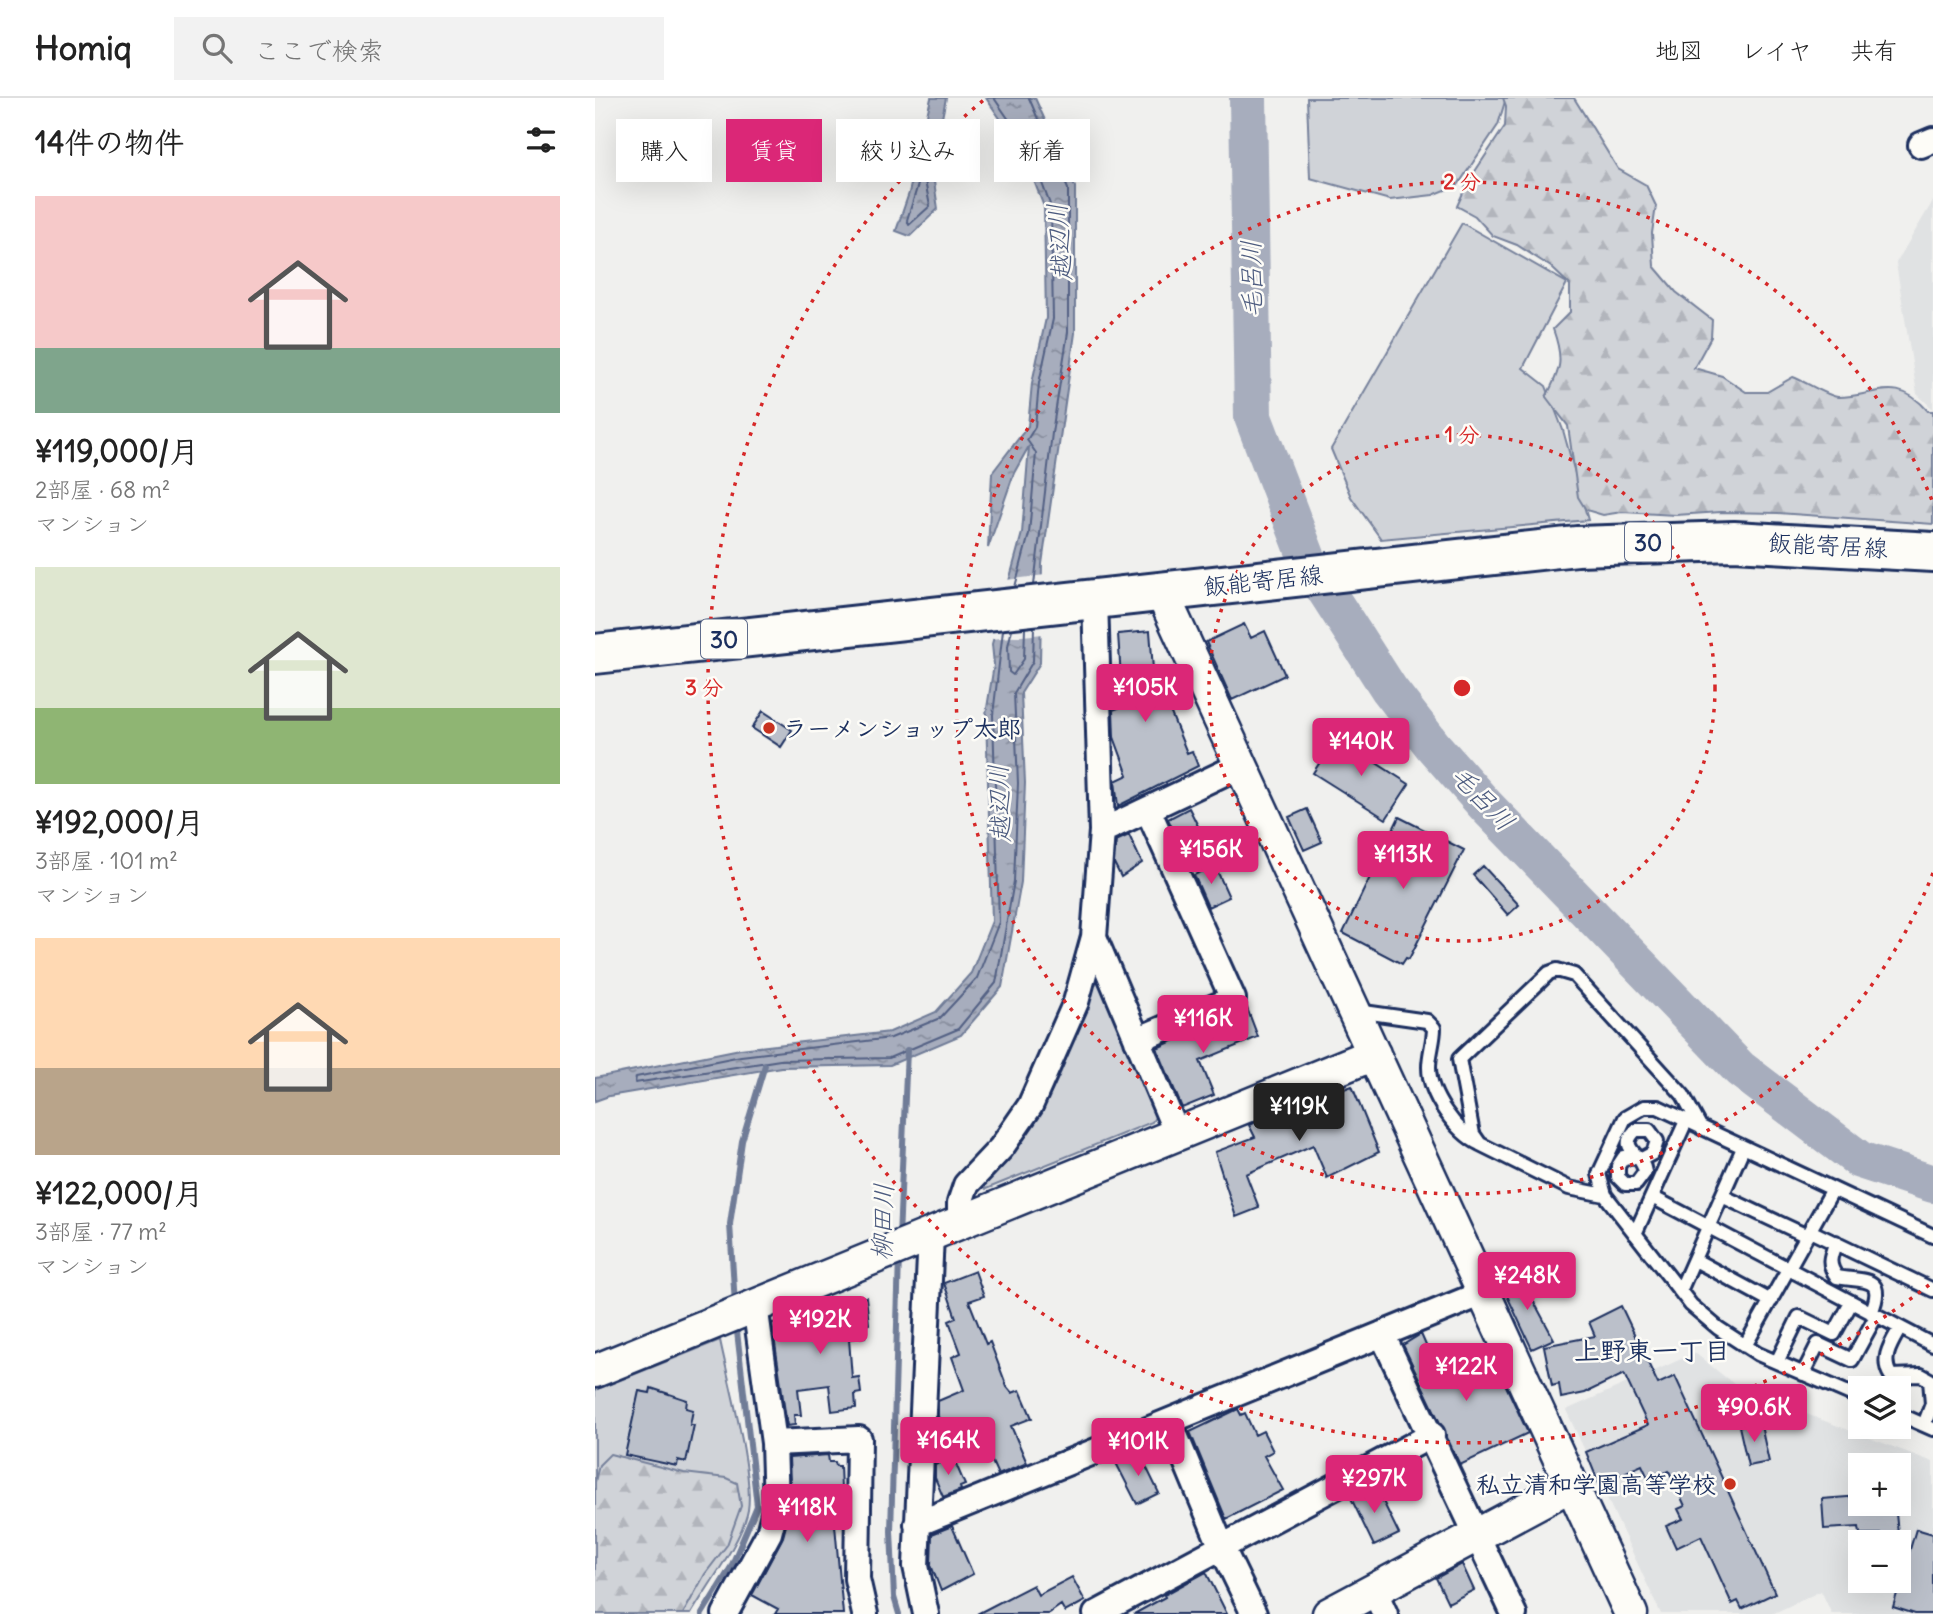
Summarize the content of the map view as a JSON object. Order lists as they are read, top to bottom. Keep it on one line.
{"streets":{"main road":["30","飯能寄居線"]},"districts":["上野東一丁目"],"water":["越辺川","毛呂川","柳田川"],"places":["ラーメンショップ太郎","私立清和学園高等学校"],"page":{"header":"Homiq","search":"ここで検索","nav":["地図","レイヤ","共有"],"heading":"14件の物件","chip":["購入","賃貸","絞り込み","新着"],"list":[{"name":"¥119,000/月","note":"2部屋 · 68 m² · マンション"},{"name":"¥192,000/月","note":"3部屋 · 101 m² · マンション"},{"name":"¥122,000/月","note":"3部屋 · 77 m² · マンション"}],"price":["¥105K","¥140K","¥156K","¥113K","¥116K","¥119K","¥248K","¥192K","¥122K","¥90.6K","¥164K","¥101K","¥297K","¥118K"],"map_buttons":["+","−"]},"rings":["2 分","1 分","3 分"]}
